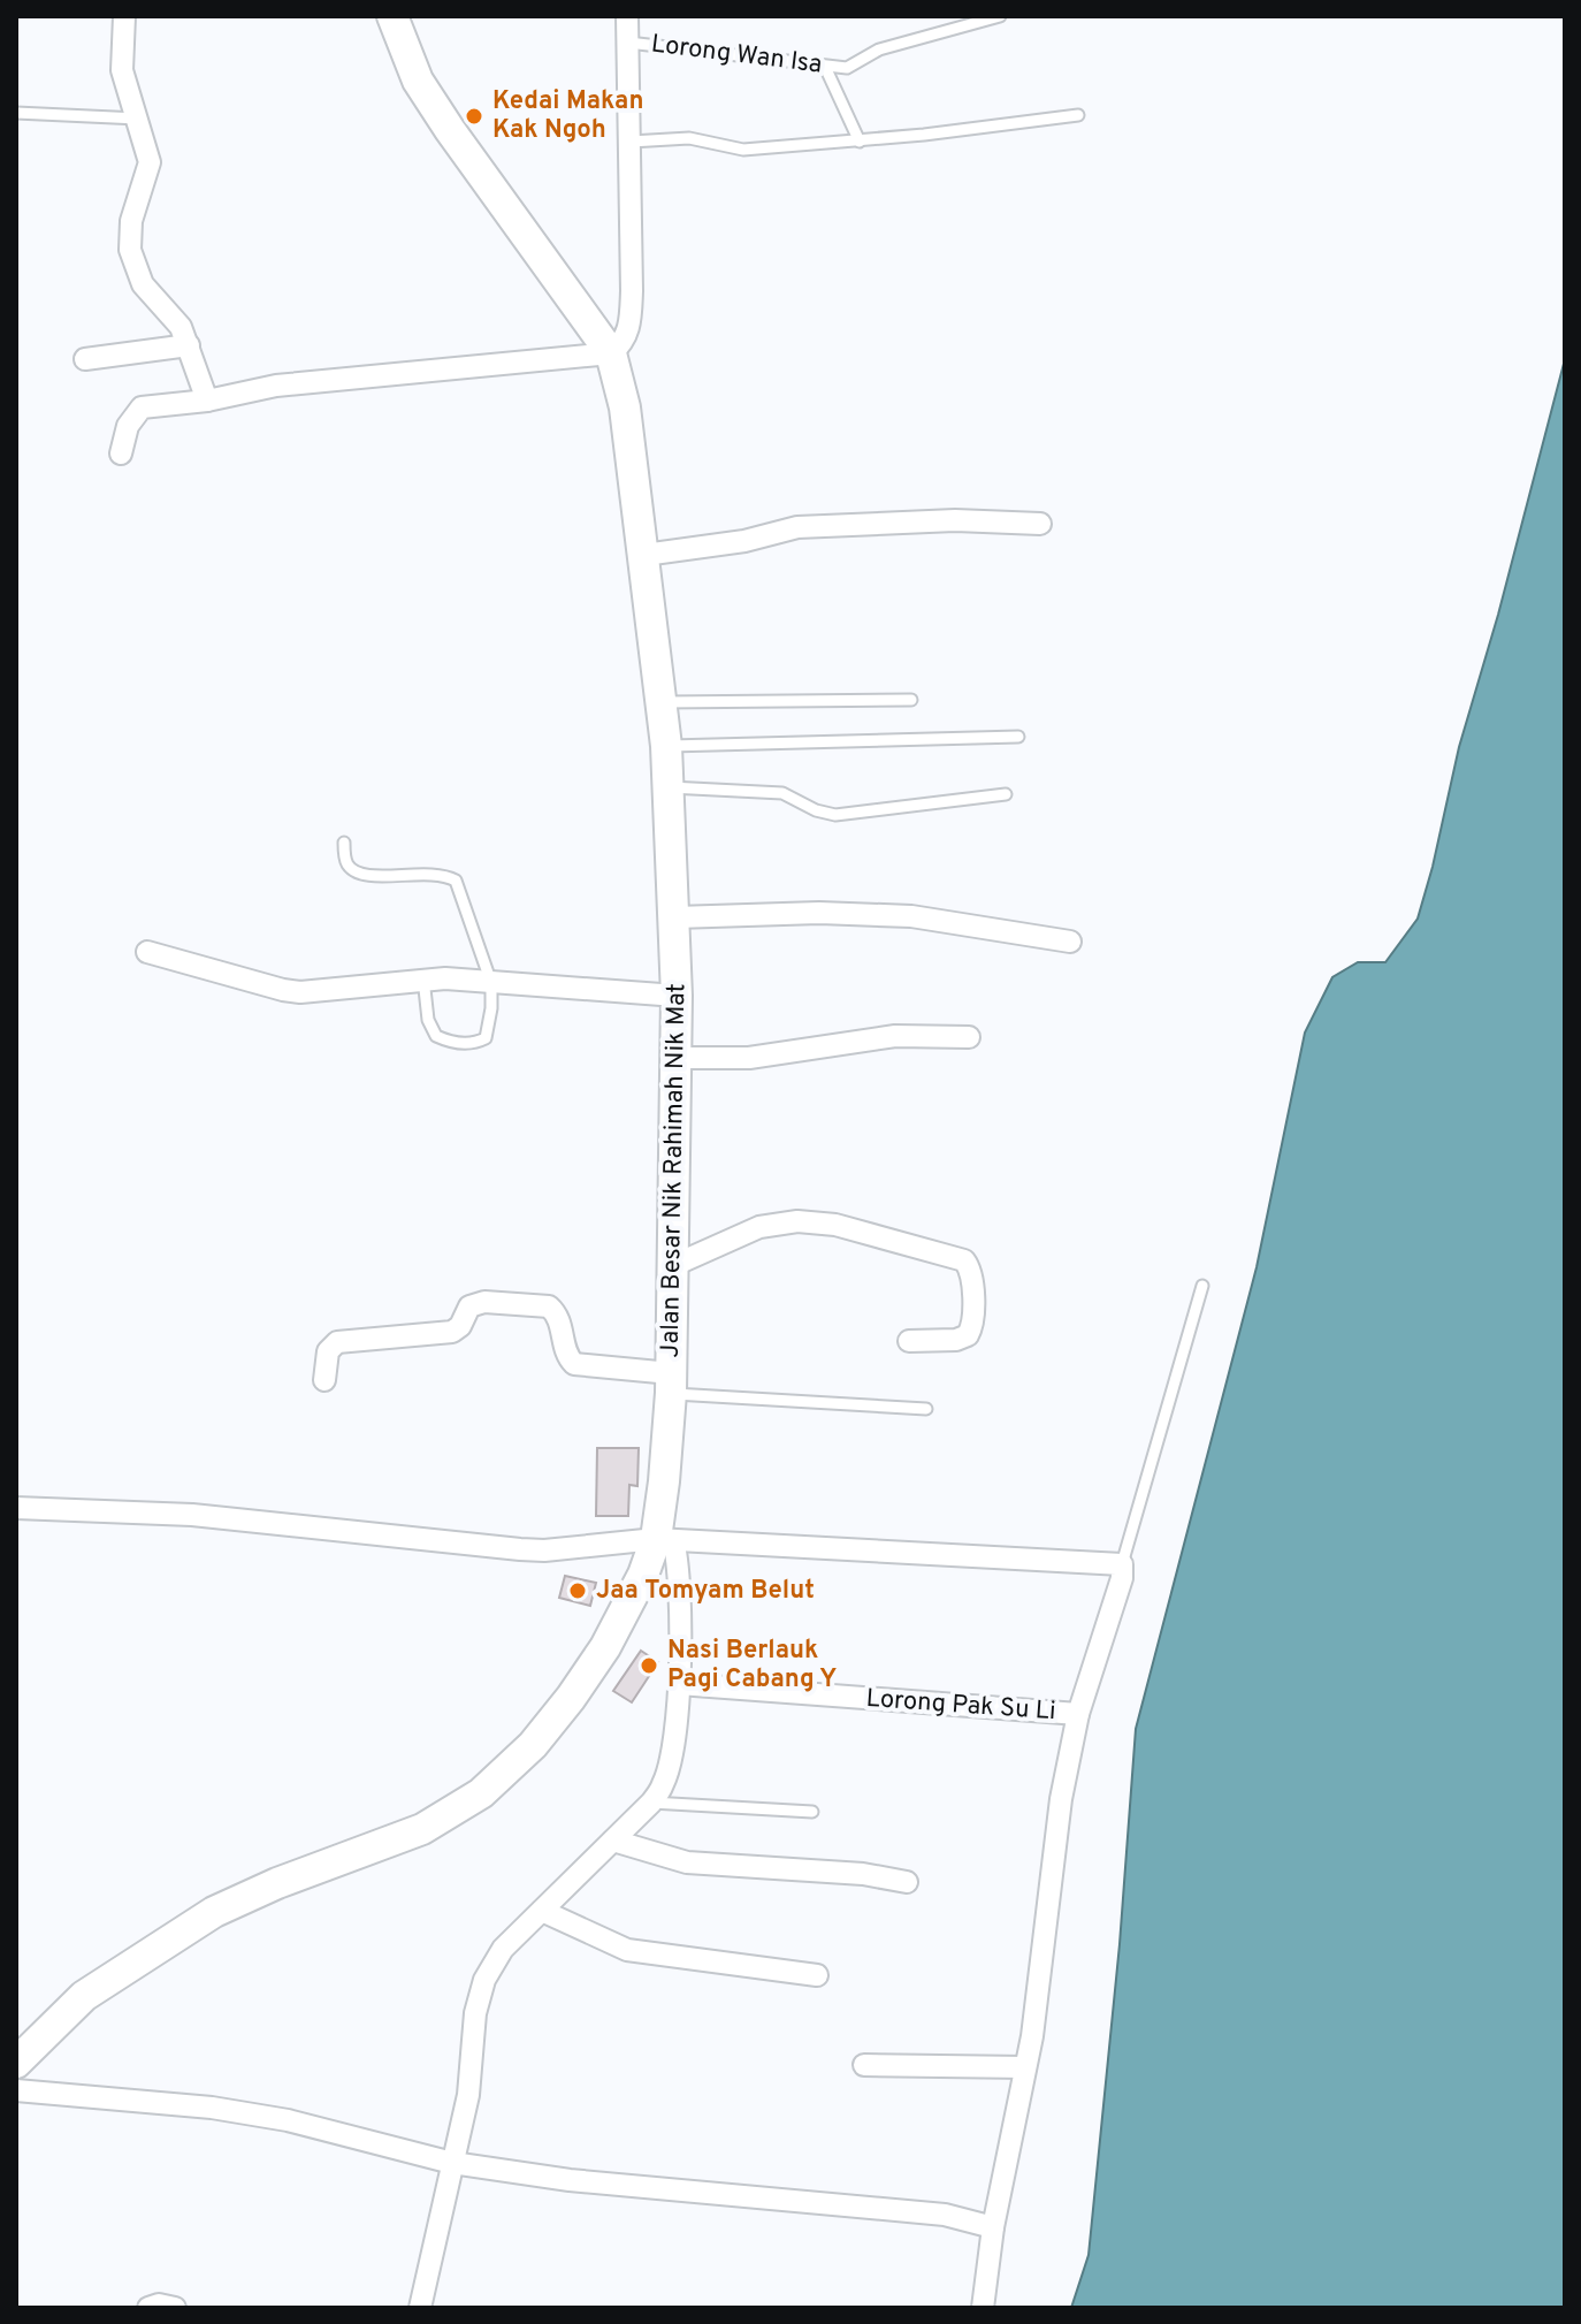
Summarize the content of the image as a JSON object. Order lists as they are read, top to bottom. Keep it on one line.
{"streets":{"street":["Lorong Wan Isa","Jalan Besar Nik Rahimah Nik Mat","Lorong Pak Su Li"]},"crossings":[["Lorong Wan Isa","Jalan Besar Nik Rahimah Nik Mat"]],"places":["Kedai Makan Kak Ngoh","Jaa Tomyam Belut","Nasi Berlauk Pagi Cabang Y"]}
